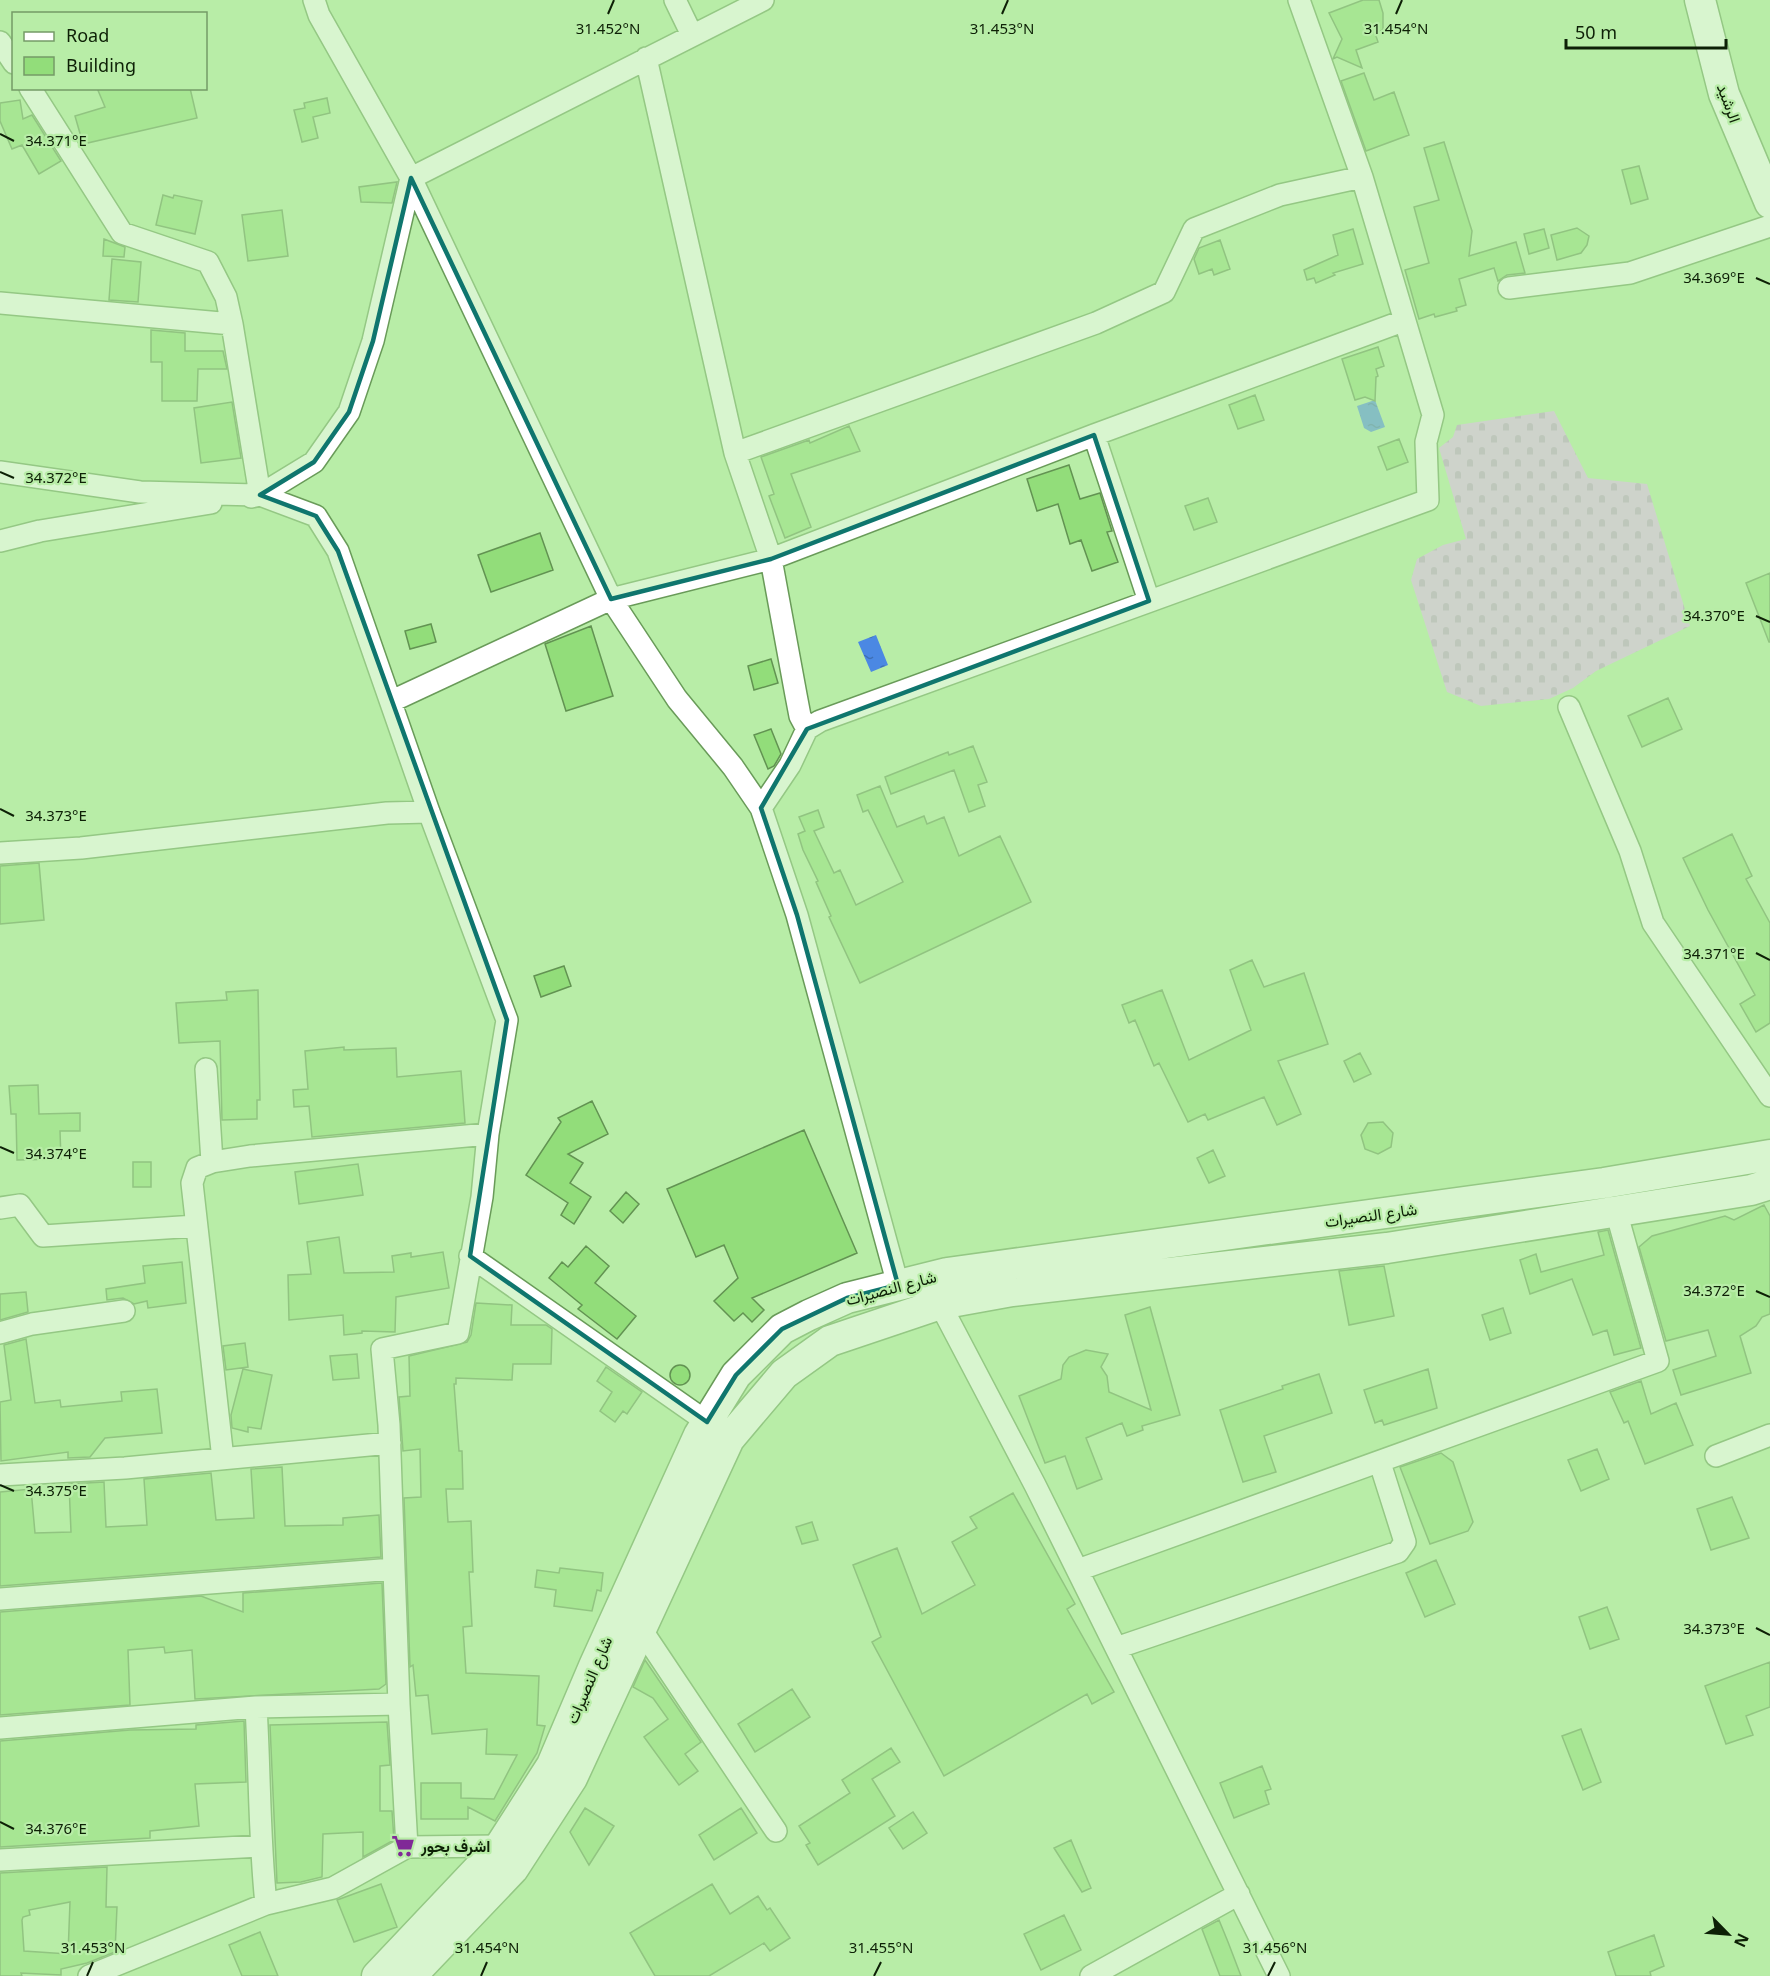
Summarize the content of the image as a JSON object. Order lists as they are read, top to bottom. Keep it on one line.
{"streets":{"main road":["الرشيد","شارع النصيرات"]},"places":{"supermarket":["اشرف بحور"]},"legend":["Road","Building"],"scale_bar":"50 m","north":"bottom right","coordinates":["31.452°N","31.453°N","31.454°N","34.371°E","34.369°E","34.372°E","34.370°E","34.373°E","34.374°E","34.375°E","34.376°E","31.455°N","31.456°N"]}
